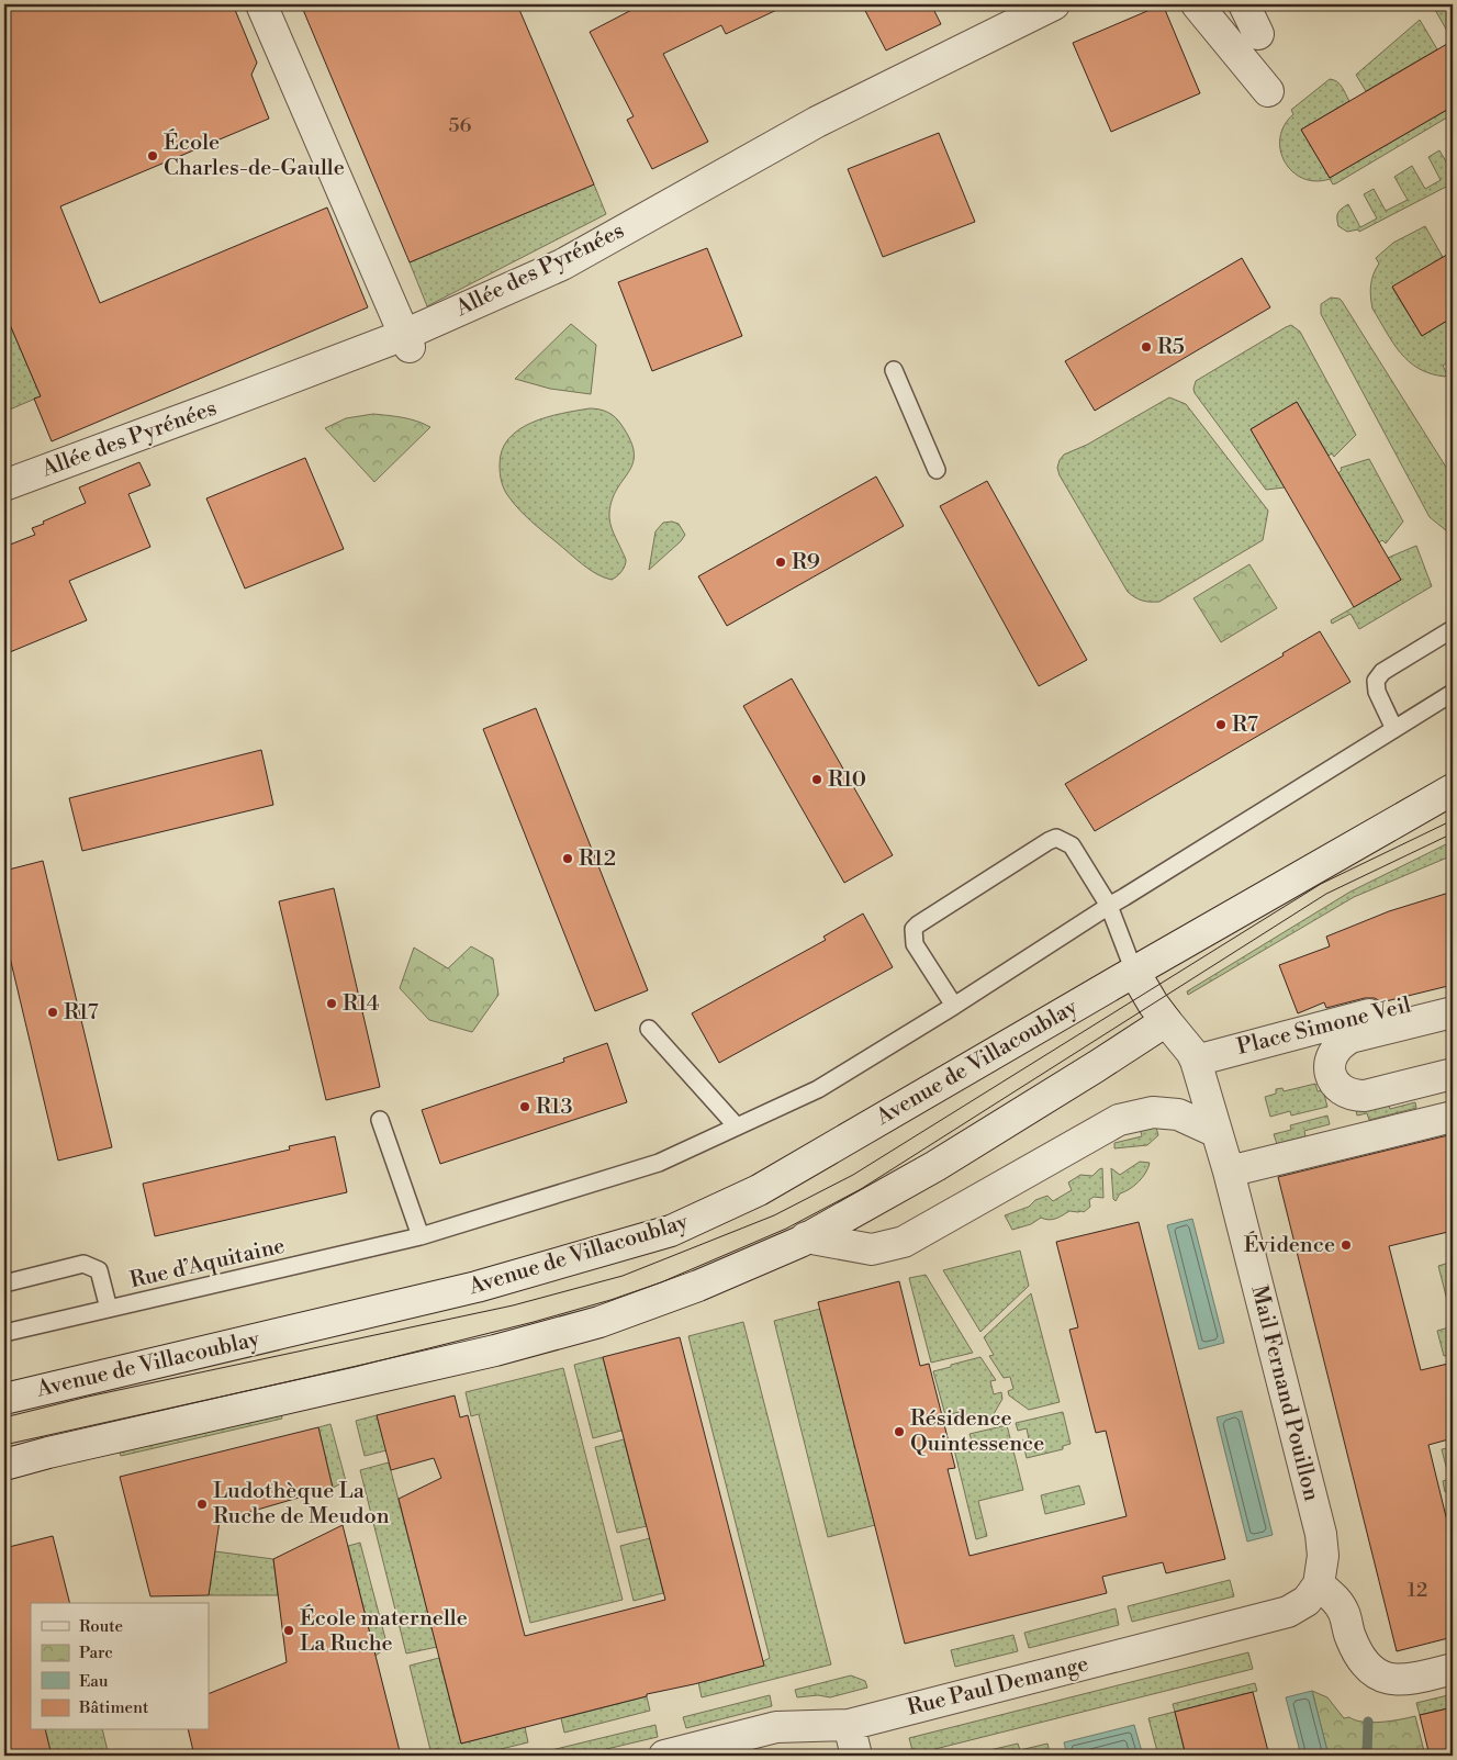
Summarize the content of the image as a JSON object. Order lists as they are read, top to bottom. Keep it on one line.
{"streets":{"street":["Allée des Pyrénées","Place Simone Veil","Avenue de Villacoublay","Mail Fernand Pouillon","Rue Paul Demange"],"lane":["Rue d’Aquitaine"]},"crossings":[["Place Simone Veil","Mail Fernand Pouillon"],["Mail Fernand Pouillon","Rue Paul Demange"]],"places":["École Charles-de-Gaulle","R5","R9","R7","R10","R12","R14","R17","R13","Évidence","Résidence Quintessence","Ludothèque La Ruche de Meudon","École maternelle La Ruche"],"house_numbers":["56","12"],"legend":["Route","Parc","Eau","Bâtiment"]}
